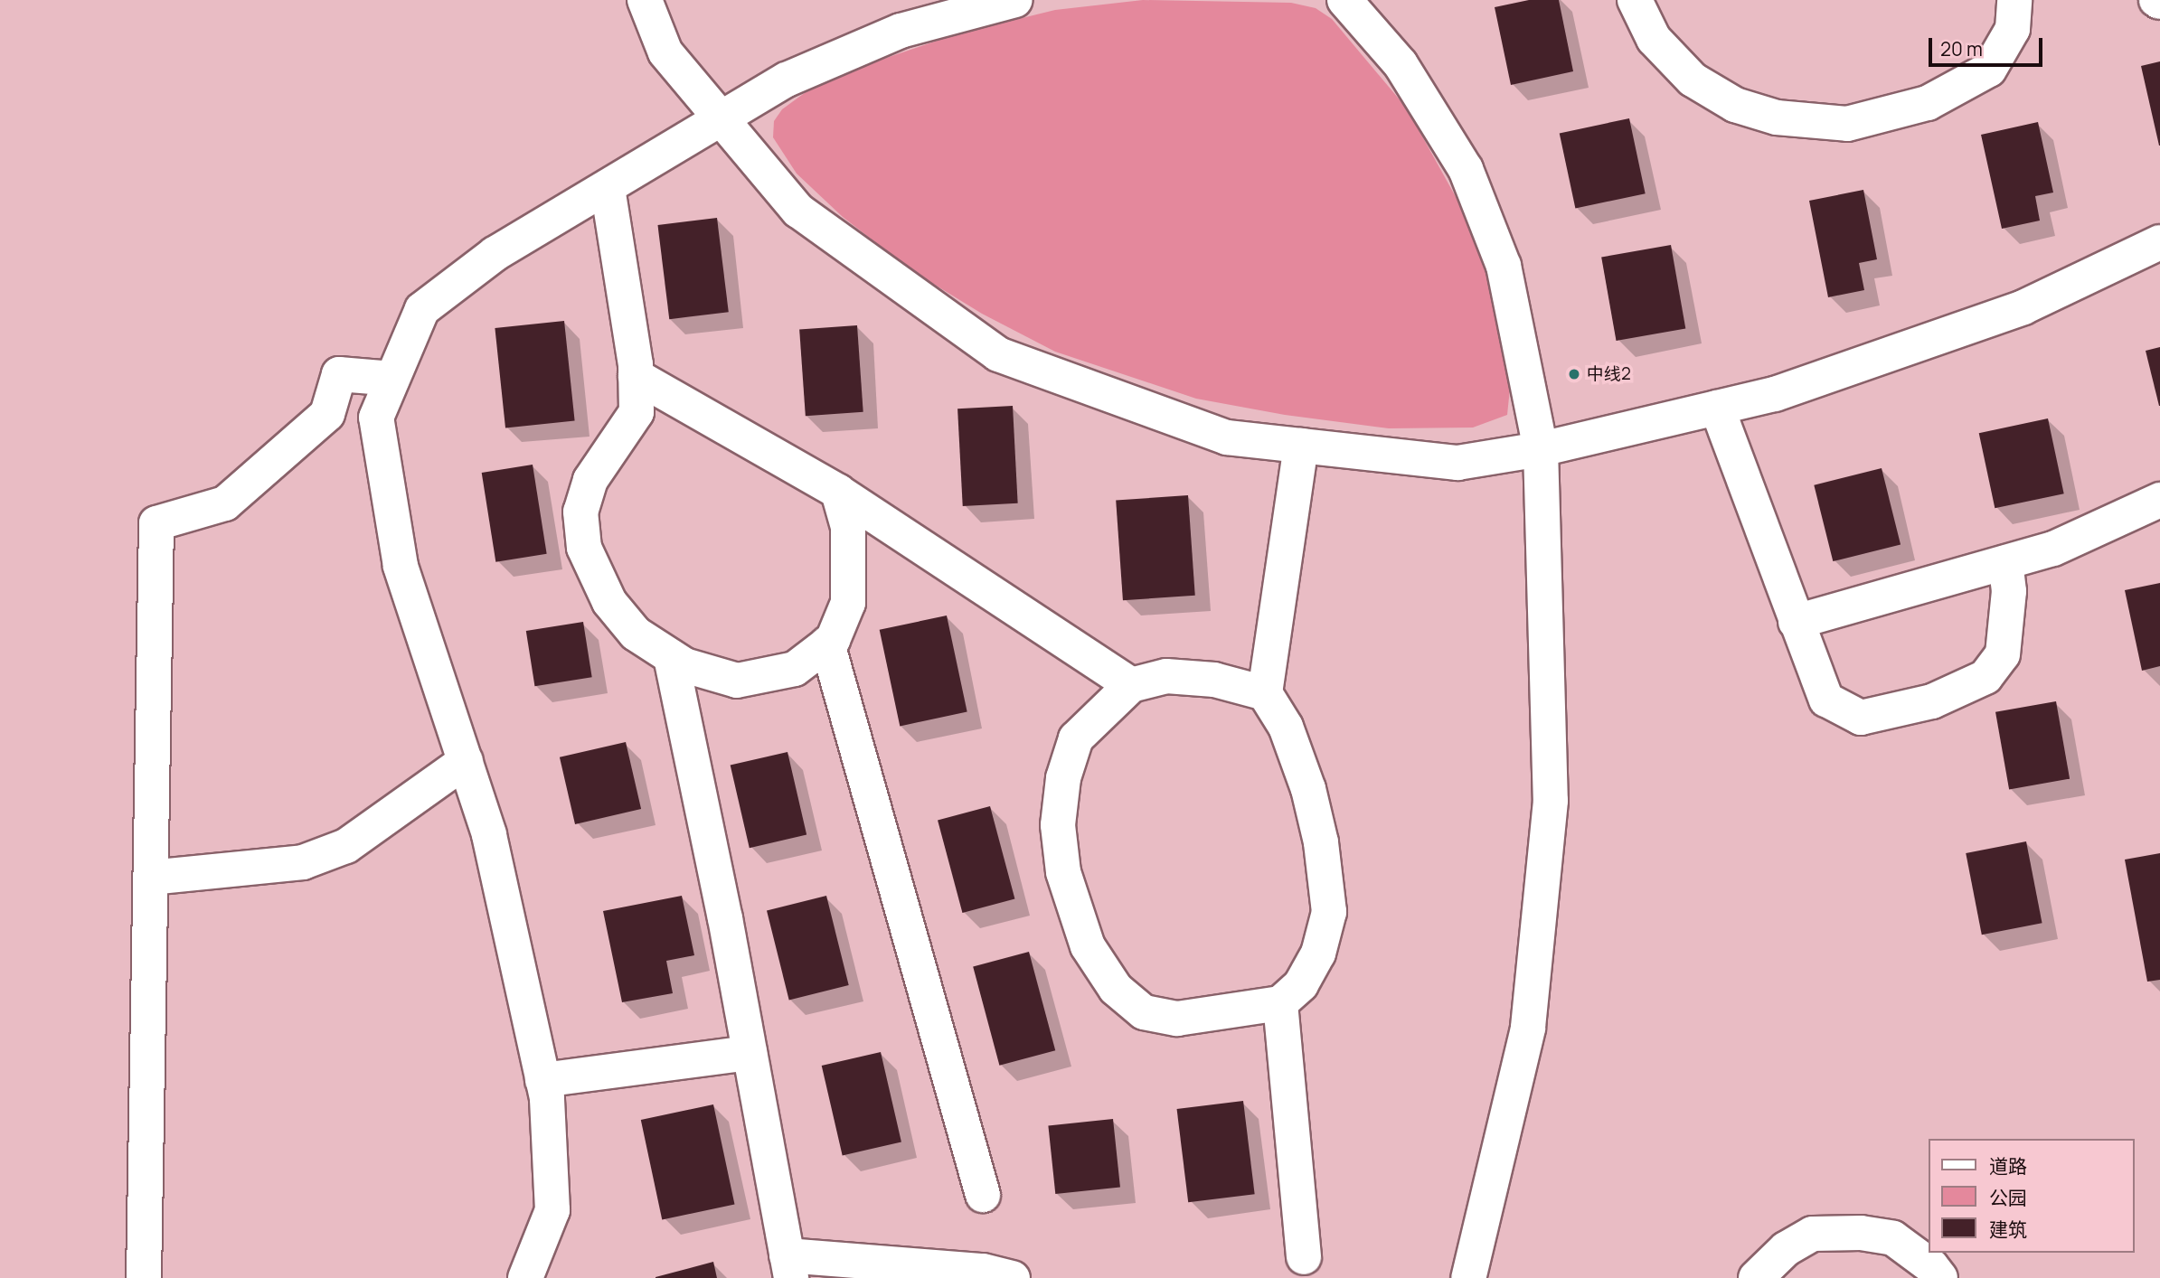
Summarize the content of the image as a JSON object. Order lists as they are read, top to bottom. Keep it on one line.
{"places":["中线2"],"legend":["道路","公园","建筑"],"scale_bar":"20 m"}
